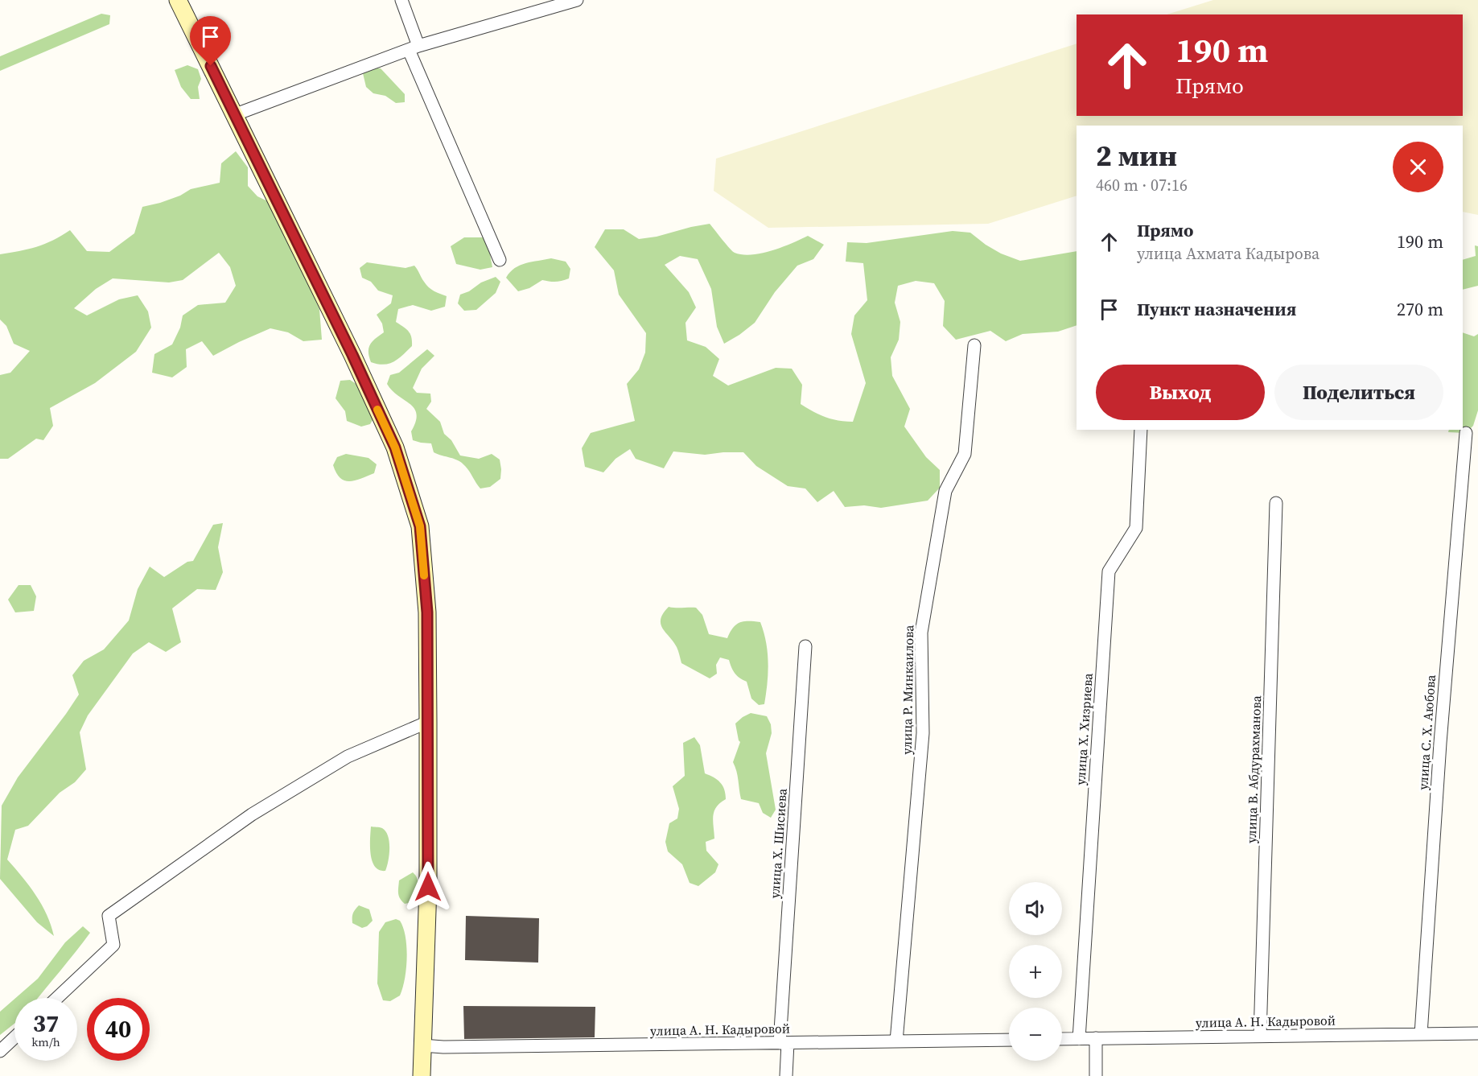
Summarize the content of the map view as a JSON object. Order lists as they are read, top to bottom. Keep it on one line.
{"streets":{"street":["улица Р. Минкаилова","улица Х. Хизриева","улица С. Х. Аюбова","улица В. Абдурахманова","улица Х. Шисиева","улица А. Н. Кадыровой"]},"crossings":[["улица Р. Минкаилова","улица А. Н. Кадыровой"],["улица Х. Хизриева","улица А. Н. Кадыровой"],["улица С. Х. Аюбова","улица А. Н. Кадыровой"],["улица В. Абдурахманова","улица А. Н. Кадыровой"],["улица Х. Шисиева","улица А. Н. Кадыровой"]],"page":{"turn":["190 m","Прямо"],"heading":["2 мин","460 m · 07:16"],"list":[{"name":"Прямо","note":"улица Ахмата Кадырова","value":"190 m"},{"name":"Пункт назначения","value":"270 m"}],"buttons":["Выход","Поделиться"],"map_buttons":["+","−"],"speed":"37 km/h","limit":"40"}}
